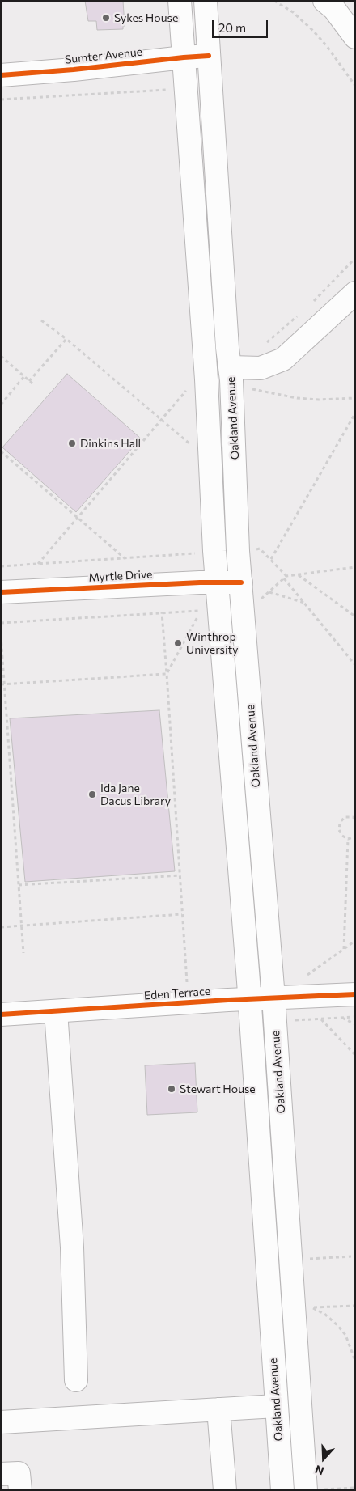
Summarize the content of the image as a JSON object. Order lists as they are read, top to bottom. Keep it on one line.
{"streets":{"main road":["Sumter Avenue","Oakland Avenue","Myrtle Drive","Eden Terrace"]},"crossings":[["Sumter Avenue","Oakland Avenue"],["Oakland Avenue","Myrtle Drive"],["Oakland Avenue","Eden Terrace"]],"places":["Sykes House","Dinkins Hall","Winthrop University","Ida Jane Dacus Library","Stewart House"],"scale_bar":"20 m","north":"bottom"}
